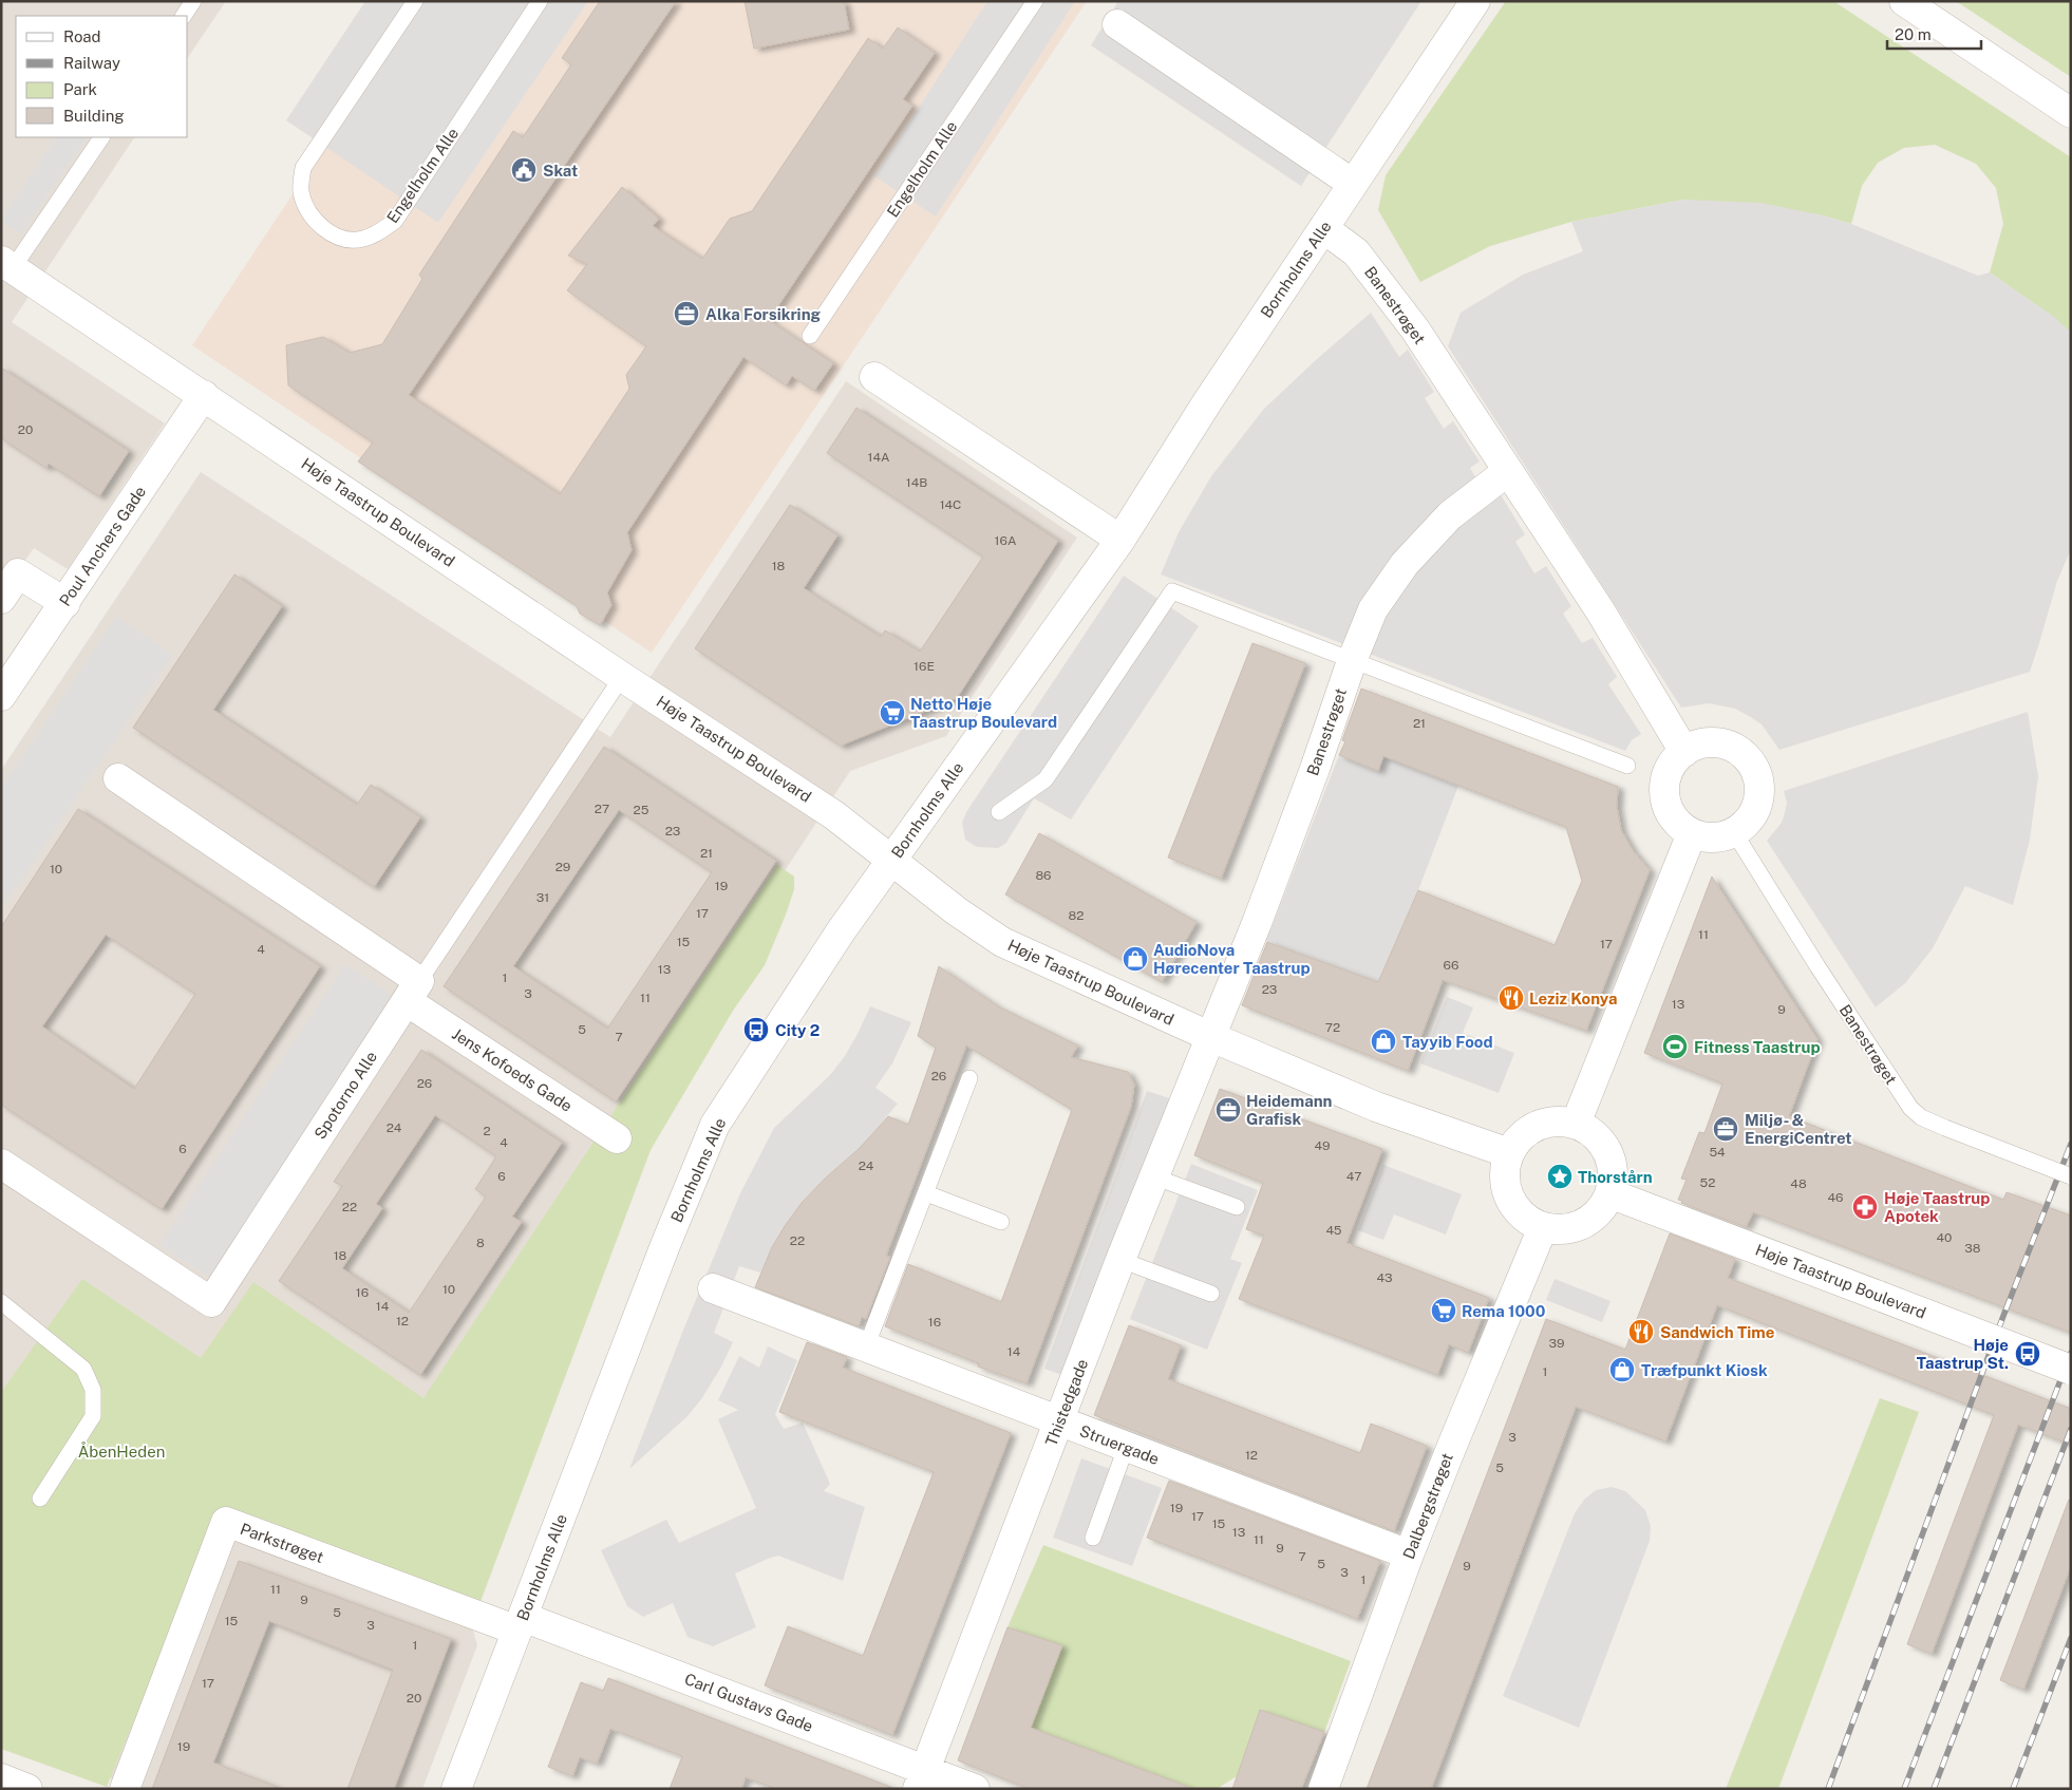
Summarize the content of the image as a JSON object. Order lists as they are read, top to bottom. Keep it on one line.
{"streets":{"street":["Bornholms Alle","Banestrøget","Høje Taastrup Boulevard","Poul Anchers Gade","Jens Kofoeds Gade","Spotorno Alle","Thistedgade","Struergade","Dalbergstrøget","Parkstrøget","Carl Gustavs Gade"],"lane":["Engelholm Alle"]},"crossings":[["Bornholms Alle","Banestrøget"],["Bornholms Alle","Høje Taastrup Boulevard"],["Bornholms Alle","Parkstrøget"],["Bornholms Alle","Carl Gustavs Gade"],["Banestrøget","Høje Taastrup Boulevard"],["Banestrøget","Thistedgade"],["Høje Taastrup Boulevard","Poul Anchers Gade"],["Høje Taastrup Boulevard","Thistedgade"],["Høje Taastrup Boulevard","Dalbergstrøget"],["Jens Kofoeds Gade","Spotorno Alle"],["Thistedgade","Struergade"],["Thistedgade","Carl Gustavs Gade"],["Struergade","Dalbergstrøget"],["Parkstrøget","Carl Gustavs Gade"]],"parks":["ÅbenHeden"],"places":{"public building":["Skat"],"office":["Alka Forsikring","Heidemann Grafisk","Miljø- & EnergiCentret"],"supermarket":["Netto Høje Taastrup Boulevard","Rema 1000"],"shop":["AudioNova Hørecenter Taastrup","Tayyib Food","Træfpunkt Kiosk"],"restaurant":["Leziz Konya","Sandwich Time"],"bus stop":["City 2","Høje Taastrup St."],"sports":["Fitness Taastrup"],"place":["Thorstårn"],"pharmacy":["Høje Taastrup Apotek"]},"house_numbers":["20","14A","14B","14C","16A","18","16E","21","27","25","23","21","29","10","86","19","31","17","82","11","15","17","4","66","13","1","23","3","11","13","9","72","5","7","26","26","24","2","4","49","6","54","24","6","47","52","48","46","22","45","40","22","8","38","18","43","10","16","14","12","16","39","14","1","3","12","5","19","17","15","13","11","9","7","5","9","3","1","11","9","5","15","3","1","17","20","19"],"legend":["Road","Railway","Park","Building"],"scale_bar":"20 m"}
